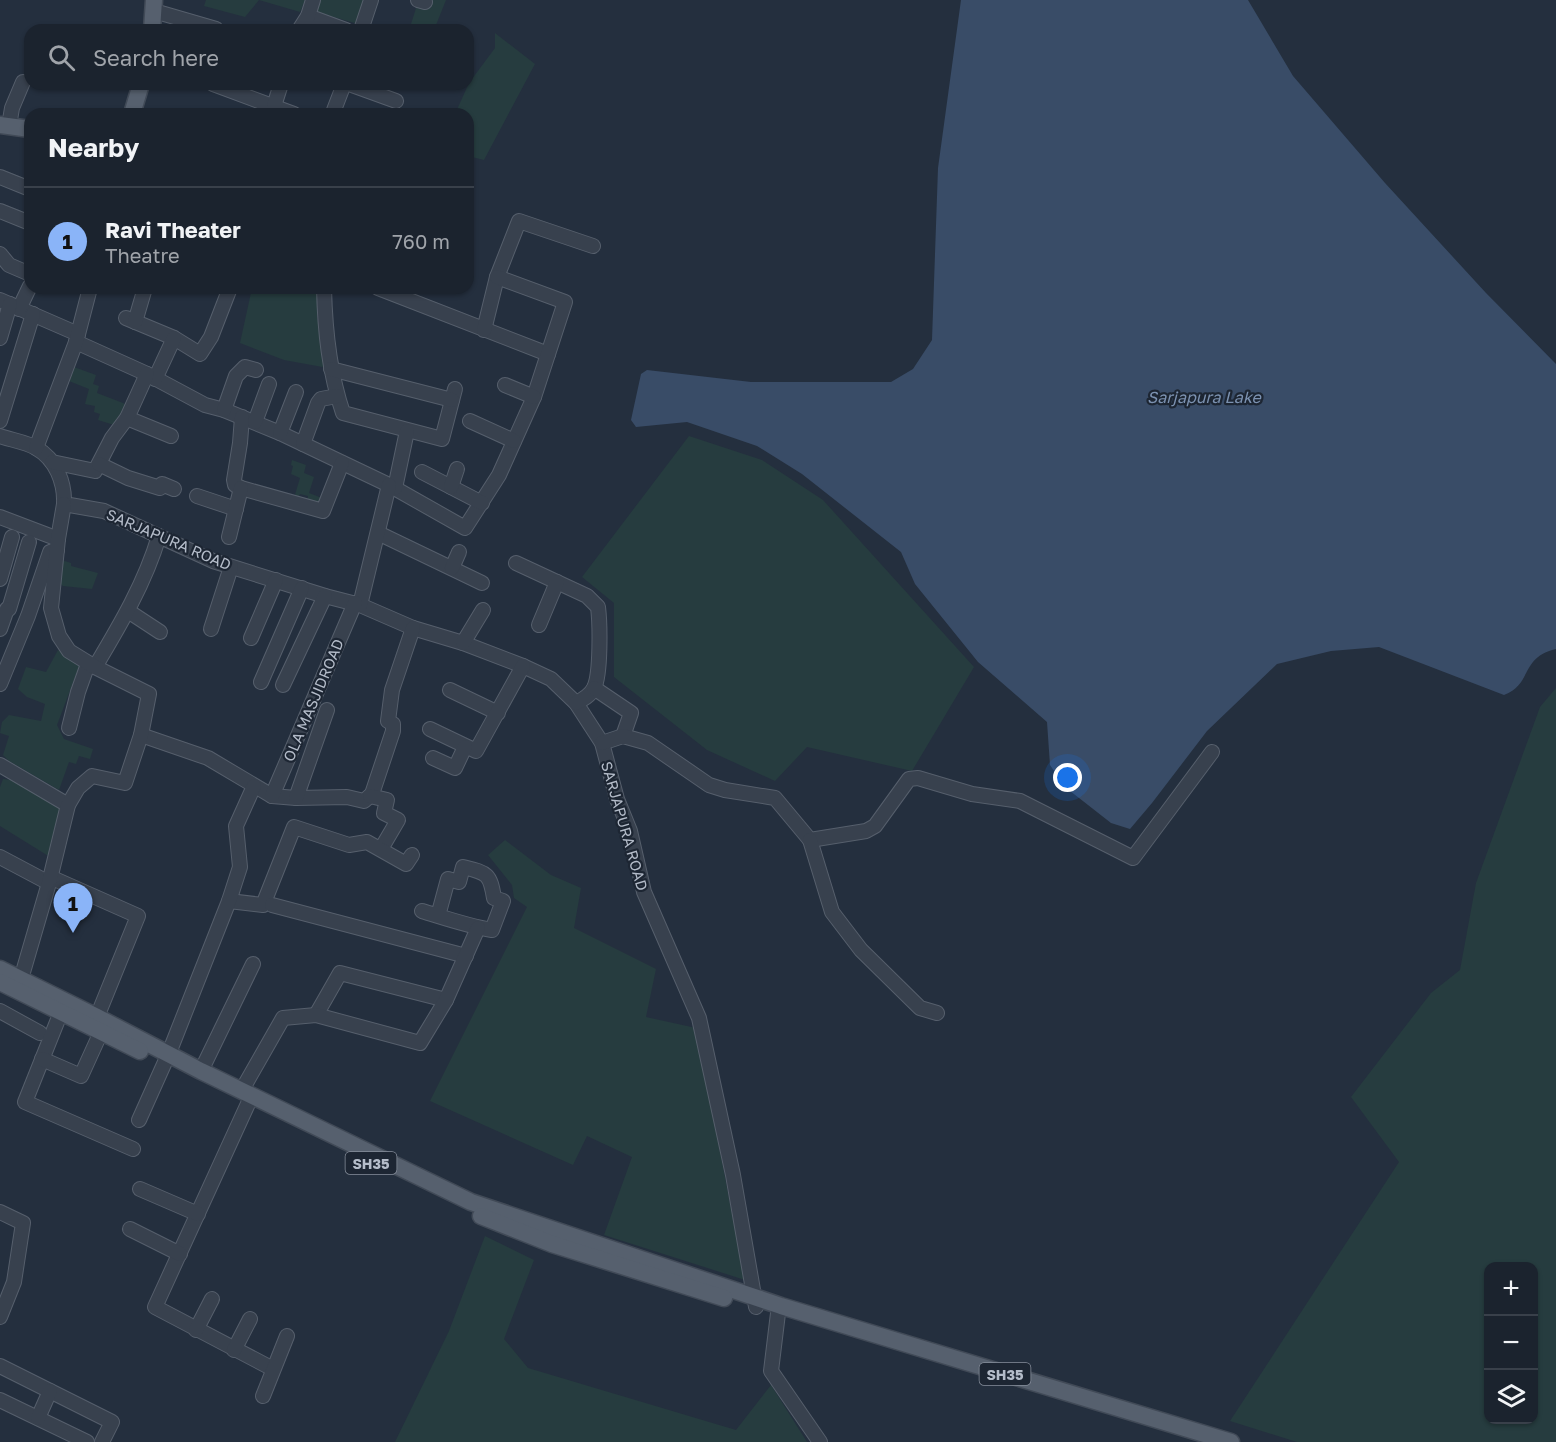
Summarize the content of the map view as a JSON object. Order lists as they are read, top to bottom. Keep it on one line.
{"streets":{"main road":["SH35"],"street":["SARJAPURA ROAD","OLA MASJIDROAD"]},"crossings":[["SARJAPURA ROAD","OLA MASJIDROAD"],["SARJAPURA ROAD","SH35"]],"water":["Sarjapura Lake"],"page":{"search":"Search here","heading":"Nearby","list":[{"mark":"1","name":"Ravi Theater","note":"Theatre","value":"760 m"}],"pins":"1","map_buttons":["+","−"]}}
